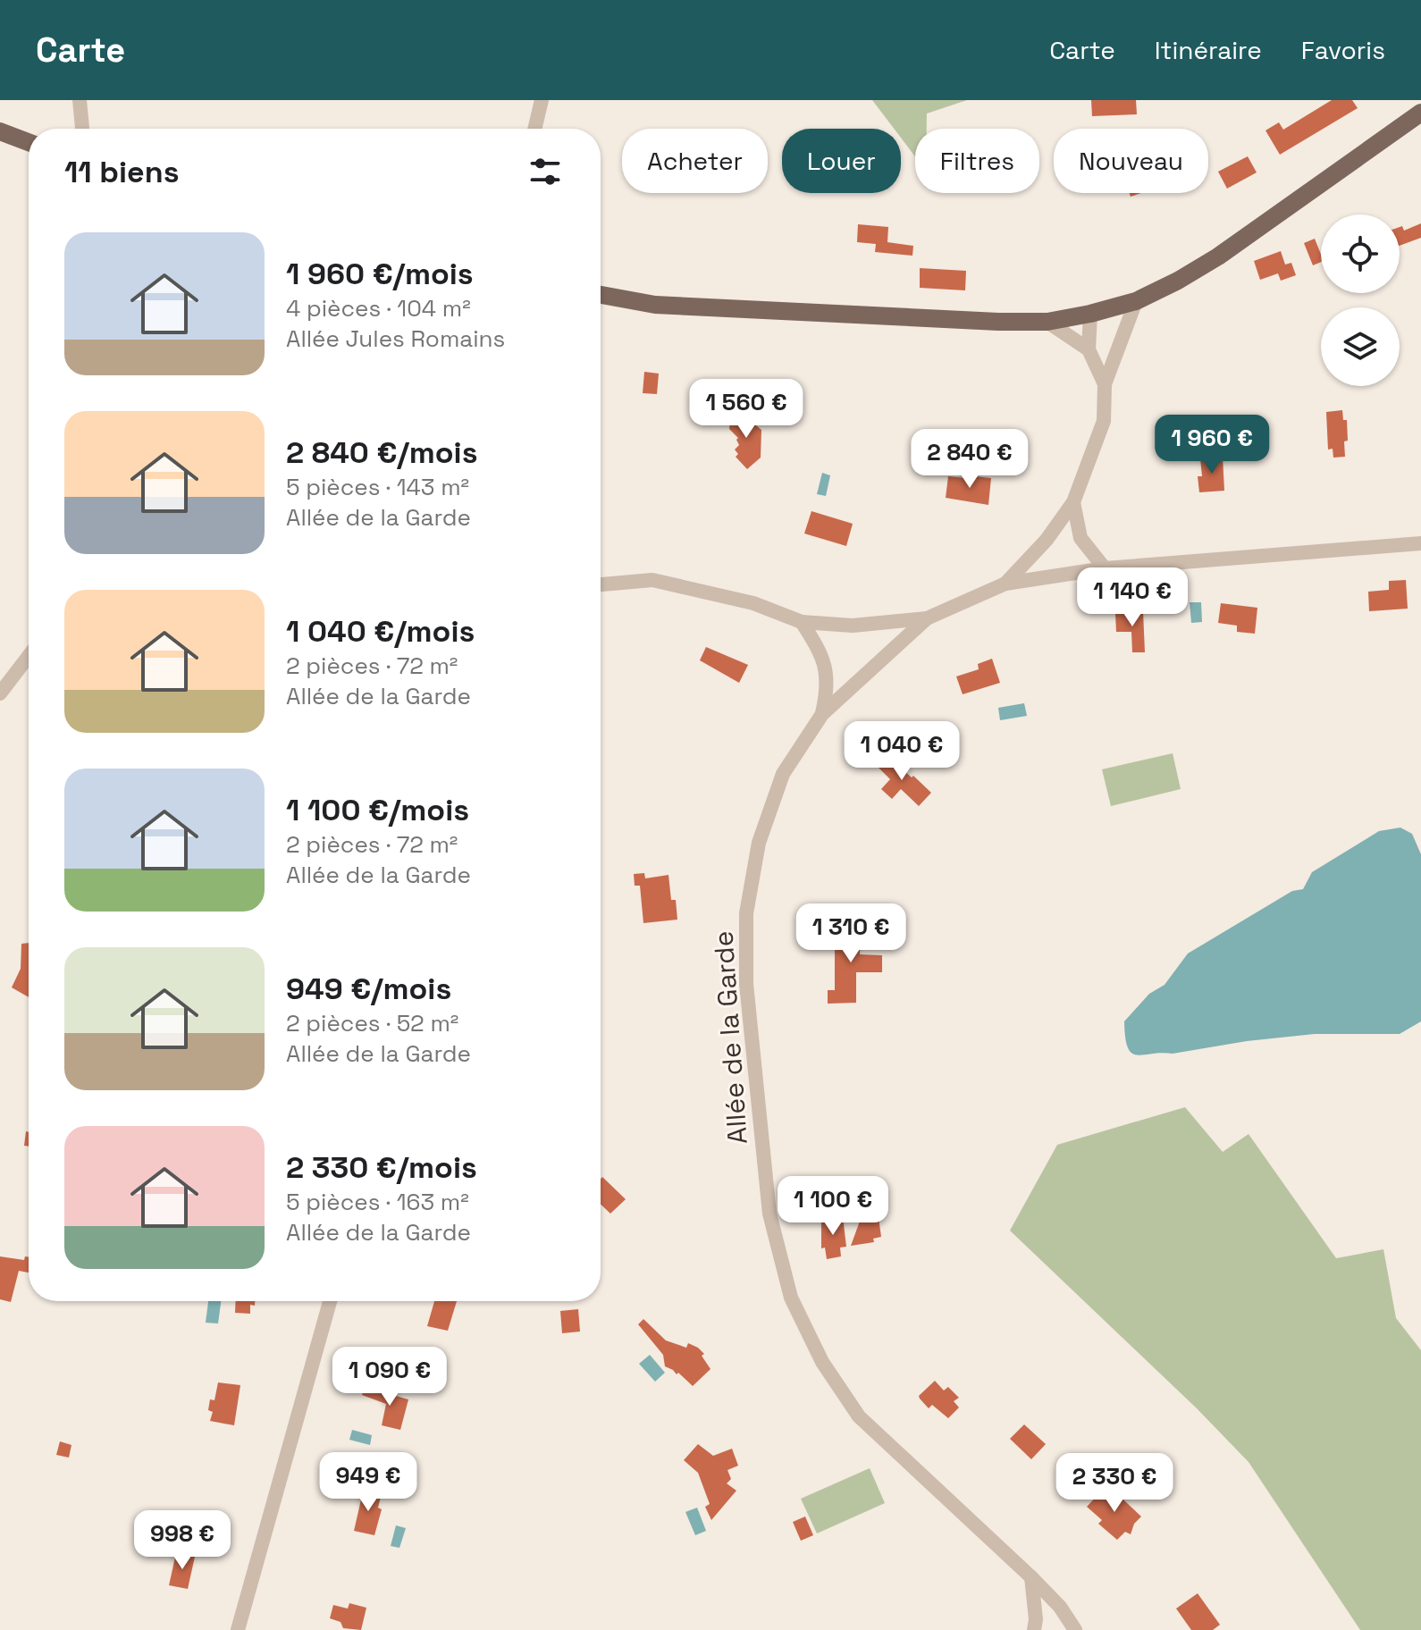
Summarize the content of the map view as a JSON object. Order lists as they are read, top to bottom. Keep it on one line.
{"streets":{"street":["Allée de la Garde"]},"page":{"header":"Carte","nav":["Carte","Itinéraire","Favoris"],"chip":["Acheter","Louer","Filtres","Nouveau"],"heading":"11 biens","list":[{"name":"1 960 €/mois","note":"4 pièces · 104 m² · Allée Jules Romains"},{"name":"2 840 €/mois","note":"5 pièces · 143 m² · Allée de la Garde"},{"name":"1 040 €/mois","note":"2 pièces · 72 m² · Allée de la Garde"},{"name":"1 100 €/mois","note":"2 pièces · 72 m² · Allée de la Garde"},{"name":"949 €/mois","note":"2 pièces · 52 m² · Allée de la Garde"},{"name":"2 330 €/mois","note":"5 pièces · 163 m² · Allée de la Garde"}],"price":["1 560 €","1 960 €","2 840 €","1 140 €","1 040 €","1 310 €","1 100 €","1 090 €","949 €","2 330 €","998 €"]}}
